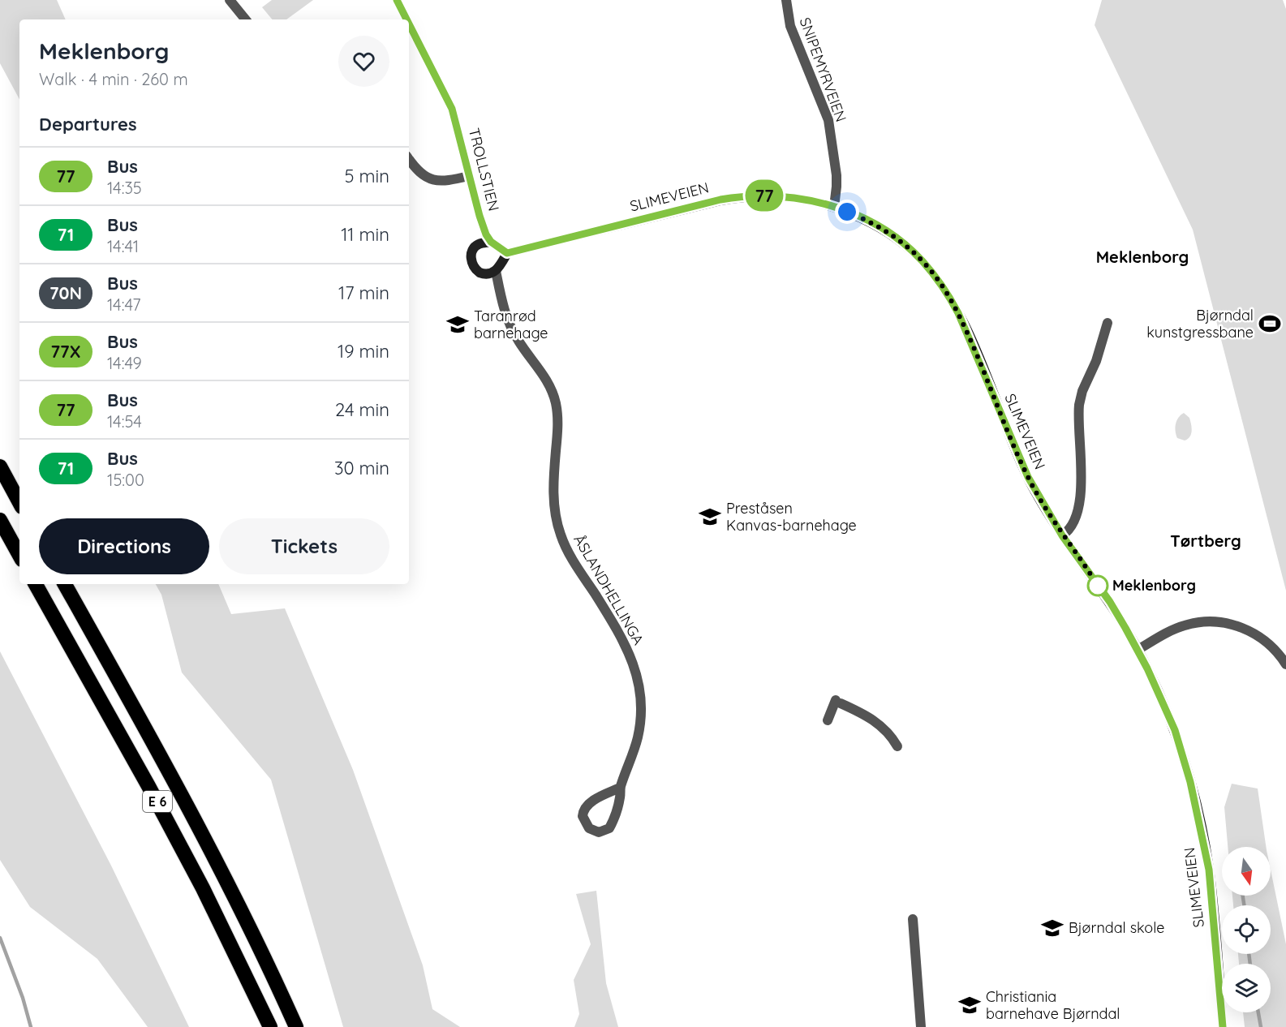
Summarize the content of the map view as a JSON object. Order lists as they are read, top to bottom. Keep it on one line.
{"streets":{"highway":["E 6"],"street":["SNIPEMYRVEIEN","TROLLSTIEN","SLIMEVEIEN","ÅSLANDHELLINGA"]},"crossings":[["SNIPEMYRVEIEN","SLIMEVEIEN"],["TROLLSTIEN","SLIMEVEIEN"],["TROLLSTIEN","ÅSLANDHELLINGA"],["SLIMEVEIEN","ÅSLANDHELLINGA"]],"districts":["Meklenborg","Tørtberg"],"places":{"sports":["Bjørndal kunstgressbane"],"school or university":["Taranrød barnehage","Preståsen Kanvas-barnehage","Bjørndal skole","Christiania barnehave Bjørndal"],"other":["Meklenborg"]},"lines":["bus line 77"],"north":"bottom","page":{"on_map":"77","heading":[["Meklenborg","Walk · 4 min · 260 m"],"Departures"],"list":[{"mark":"77","name":"Bus","note":"14:35","value":"5 min"},{"mark":"71","name":"Bus","note":"14:41","value":"11 min"},{"mark":"70N","name":"Bus","note":"14:47","value":"17 min"},{"mark":"77X","name":"Bus","note":"14:49","value":"19 min"},{"mark":"77","name":"Bus","note":"14:54","value":"24 min"},{"mark":"71","name":"Bus","note":"15:00","value":"30 min"}],"buttons":["Directions","Tickets"]}}
